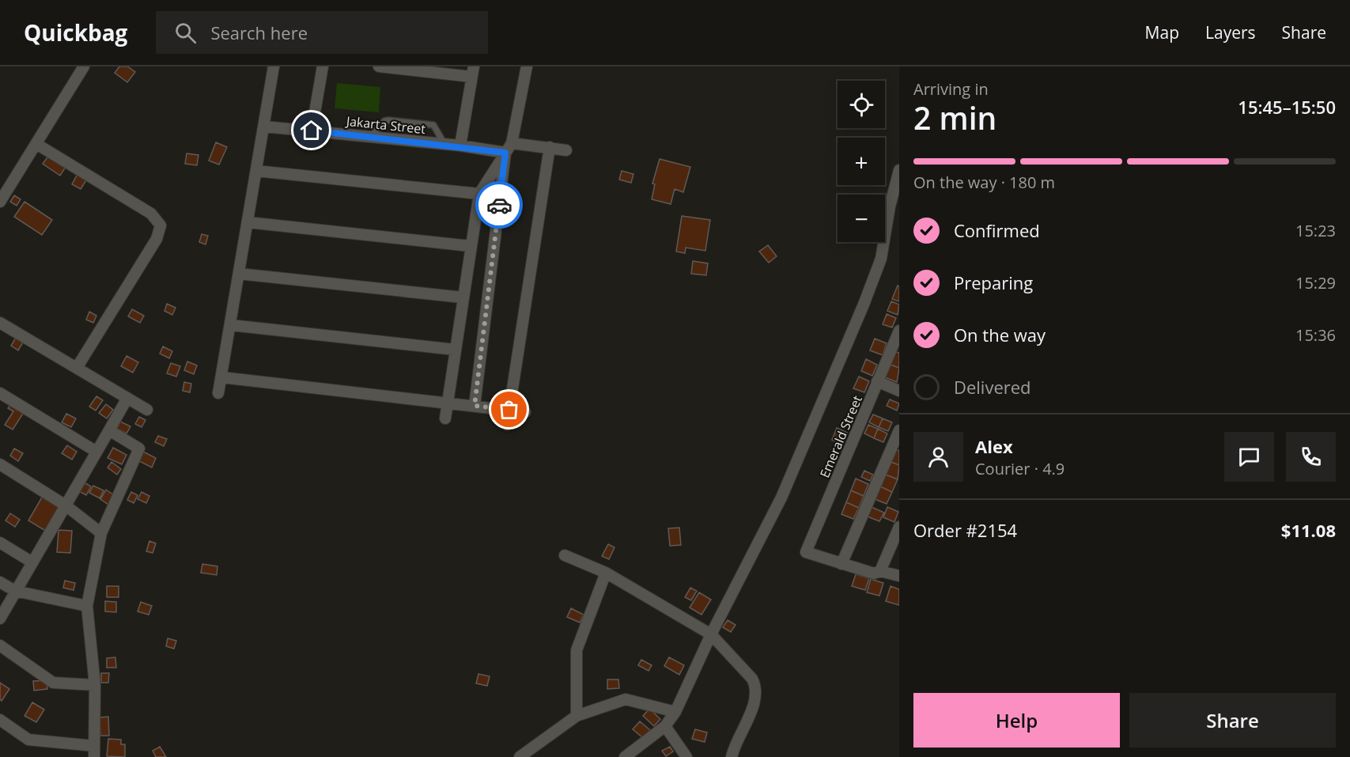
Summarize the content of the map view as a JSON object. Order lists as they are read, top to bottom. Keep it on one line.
{"streets":{"street":["Jakarta Street","Emerald Street"]},"page":{"header":"Quickbag","search":"Search here","nav":["Map","Layers","Share"],"heading":["2 min","Arriving in","15:45–15:50"],"panel":["Alex","Courier · 4.9","Order #2154","$11.08"],"map_buttons":["+","−"],"bar":"On the way · 180 m","list":[["Confirmed","15:23"],["Preparing","15:29"],["On the way","15:36"],"Delivered"],"buttons":["Help","Share"]}}
